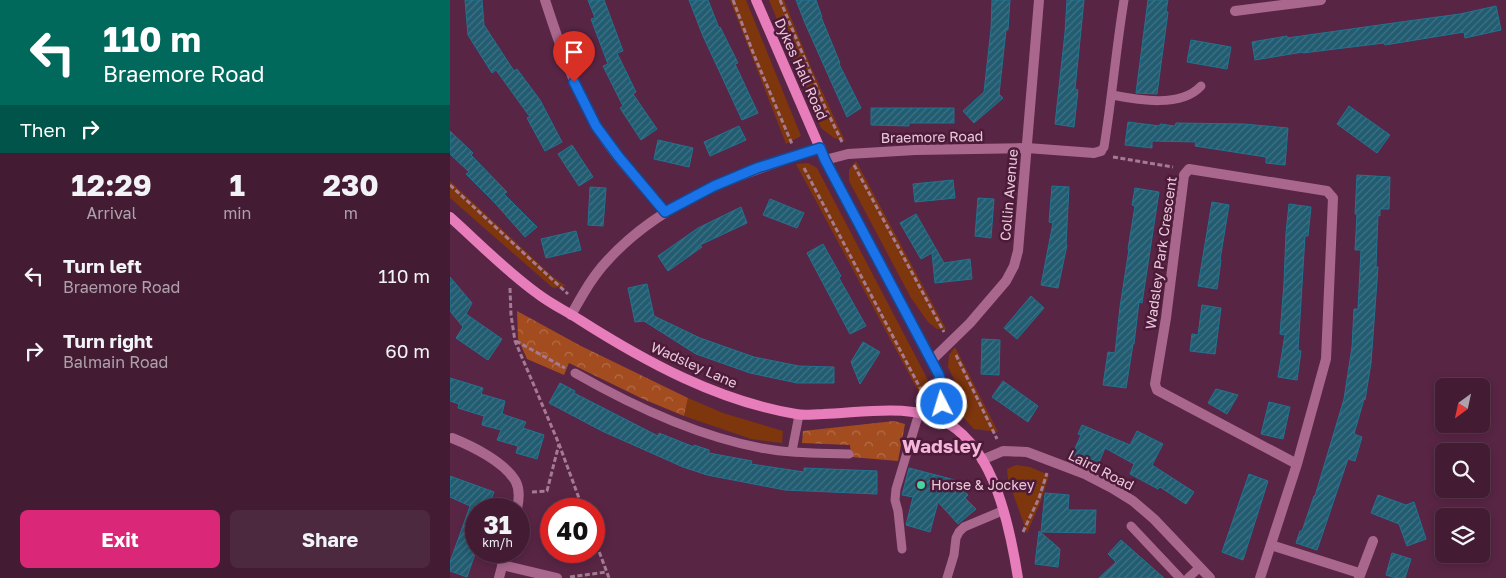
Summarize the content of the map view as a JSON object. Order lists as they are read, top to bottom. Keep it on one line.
{"streets":{"street":["Dykes Hall Road","Braemore Road","Collin Avenue","Wadsley Park Crescent","Wadsley Lane","Laird Road"]},"crossings":[["Dykes Hall Road","Braemore Road"],["Dykes Hall Road","Collin Avenue"],["Dykes Hall Road","Wadsley Lane"],["Braemore Road","Collin Avenue"],["Wadsley Lane","Laird Road"]],"districts":["Wadsley"],"places":["Horse & Jockey"],"north":"bottom left","page":{"turn":["110 m","Braemore Road"],"then":"Then","eta":["12:29","Arrival","1","min","230","m"],"list":[{"name":"Turn left","note":"Braemore Road","value":"110 m"},{"name":"Turn right","note":"Balmain Road","value":"60 m"}],"speed":"31 km/h","limit":"40","buttons":["Exit","Share"]}}
